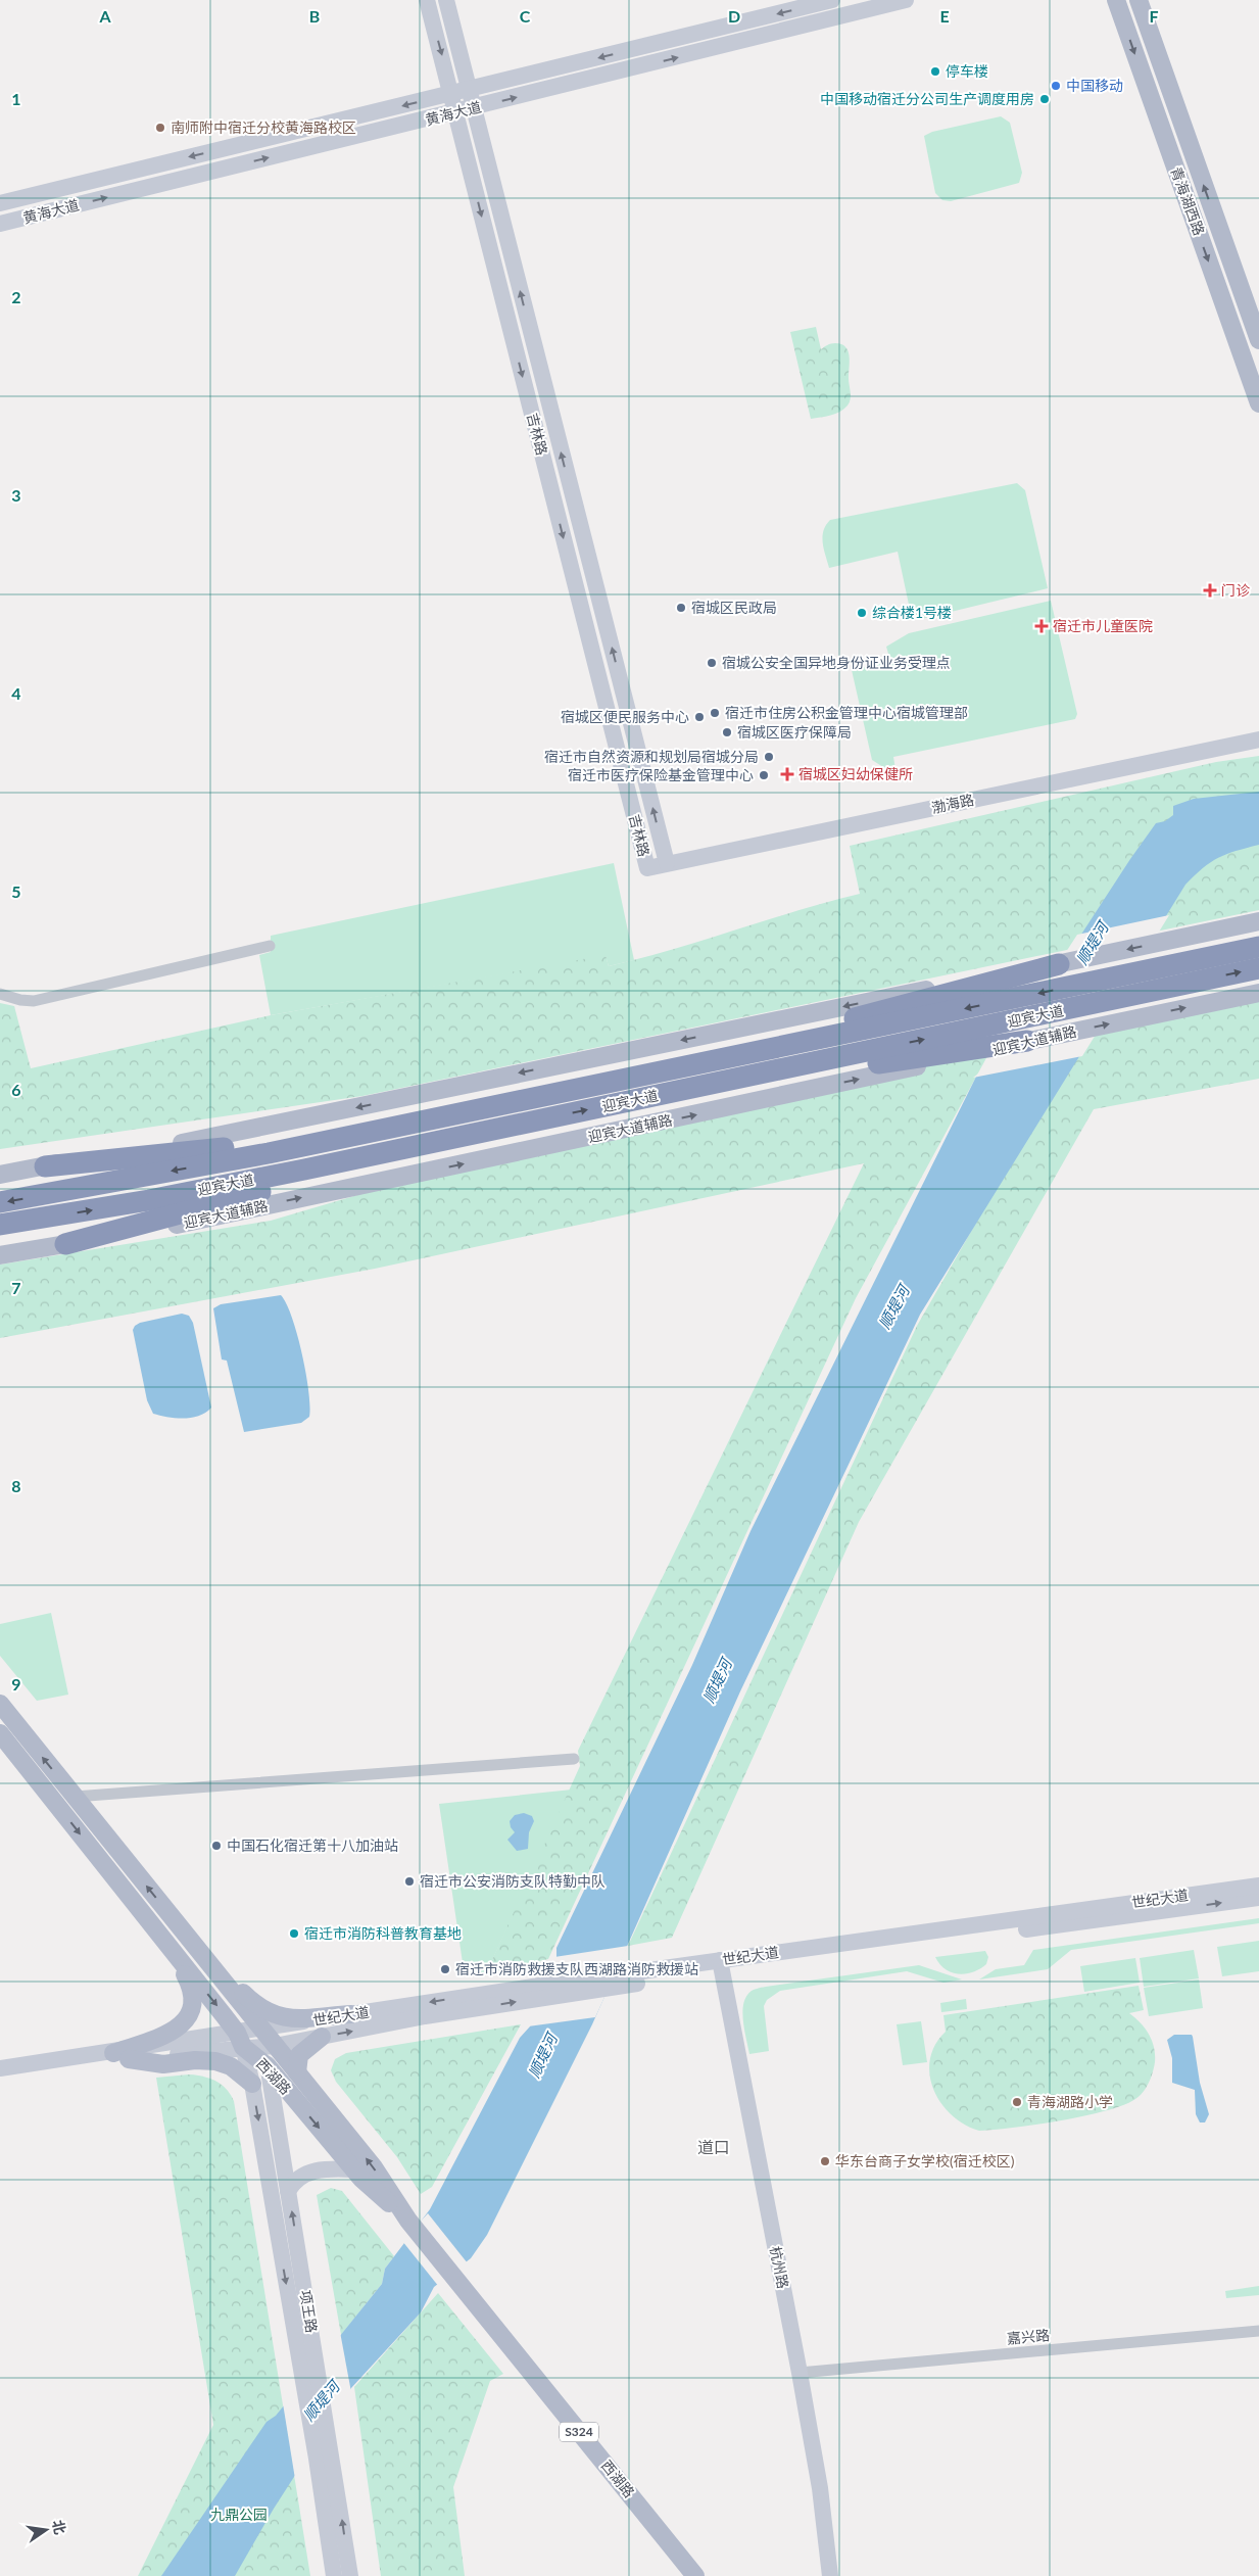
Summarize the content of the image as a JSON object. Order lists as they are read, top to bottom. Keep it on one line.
{"streets":{"highway":["迎宾大道"],"main road":["青海湖西路","迎宾大道辅路","西湖路","S324"],"street":["黄海大道","吉林路","渤海路","世纪大道","杭州路","项王路","嘉兴路"]},"crossings":[["黄海大道","吉林路"],["吉林路","渤海路"],["世纪大道","西湖路"],["世纪大道","杭州路"],["世纪大道","项王路"],["西湖路","项王路"],["杭州路","嘉兴路"]],"districts":["道口"],"water":["顺堤河"],"parks":["九鼎公园"],"places":{"other":["停车楼","中国移动","中国移动宿迁分公司生产调度用房","南师附中宿迁分校黄海路校区","宿城区民政局","综合楼1号楼","宿城公安全国异地身份证业务受理点","宿迁市住房公积金管理中心宿城管理部","宿城区便民服务中心","宿城区医疗保障局","宿迁市自然资源和规划局宿城分局","宿迁市医疗保险基金管理中心","中国石化宿迁第十八加油站","宿迁市公安消防支队特勤中队","宿迁市消防科普教育基地","宿迁市消防救援支队西湖路消防救援站","青海湖路小学","华东台商子女学校(宿迁校区)"],"health":["门诊","宿迁市儿童医院","宿城区妇幼保健所"]},"north":"right","grid":{"columns":["A","B","C","D","E","F"],"rows":["1","2","3","4","5","6","7","8","9"]}}
